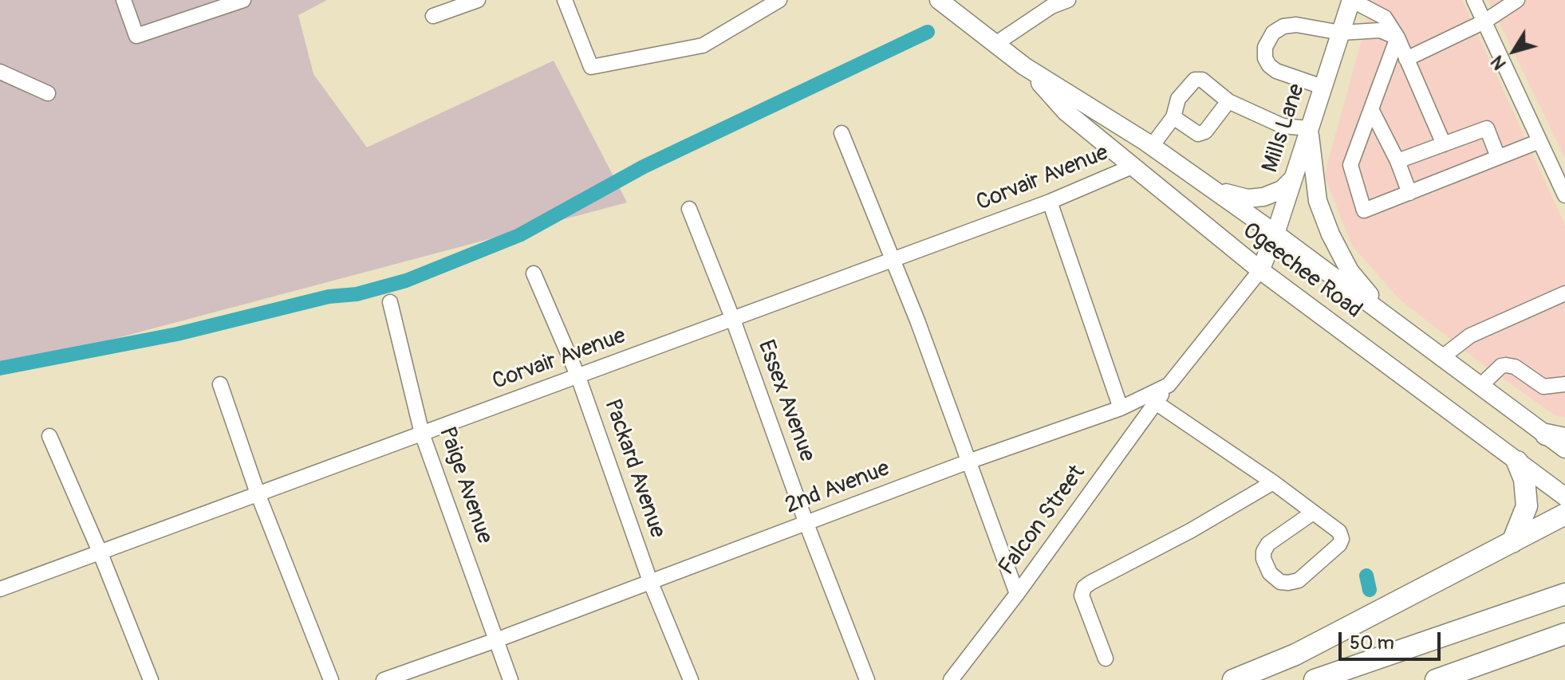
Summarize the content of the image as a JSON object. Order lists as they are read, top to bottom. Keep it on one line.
{"streets":{"main road":["Mills Lane","Ogeechee Road"],"street":["Corvair Avenue","Essex Avenue","Packard Avenue","Paige Avenue","2nd Avenue","Falcon Street"]},"crossings":[["Mills Lane","Ogeechee Road"],["Mills Lane","2nd Avenue"],["Corvair Avenue","Ogeechee Road"],["Corvair Avenue","Essex Avenue"],["Corvair Avenue","Packard Avenue"],["Corvair Avenue","Paige Avenue"],["Ogeechee Road","2nd Avenue"],["Essex Avenue","2nd Avenue"],["Packard Avenue","2nd Avenue"],["Paige Avenue","2nd Avenue"],["2nd Avenue","Falcon Street"]],"scale_bar":"50 m","north":"bottom left"}
